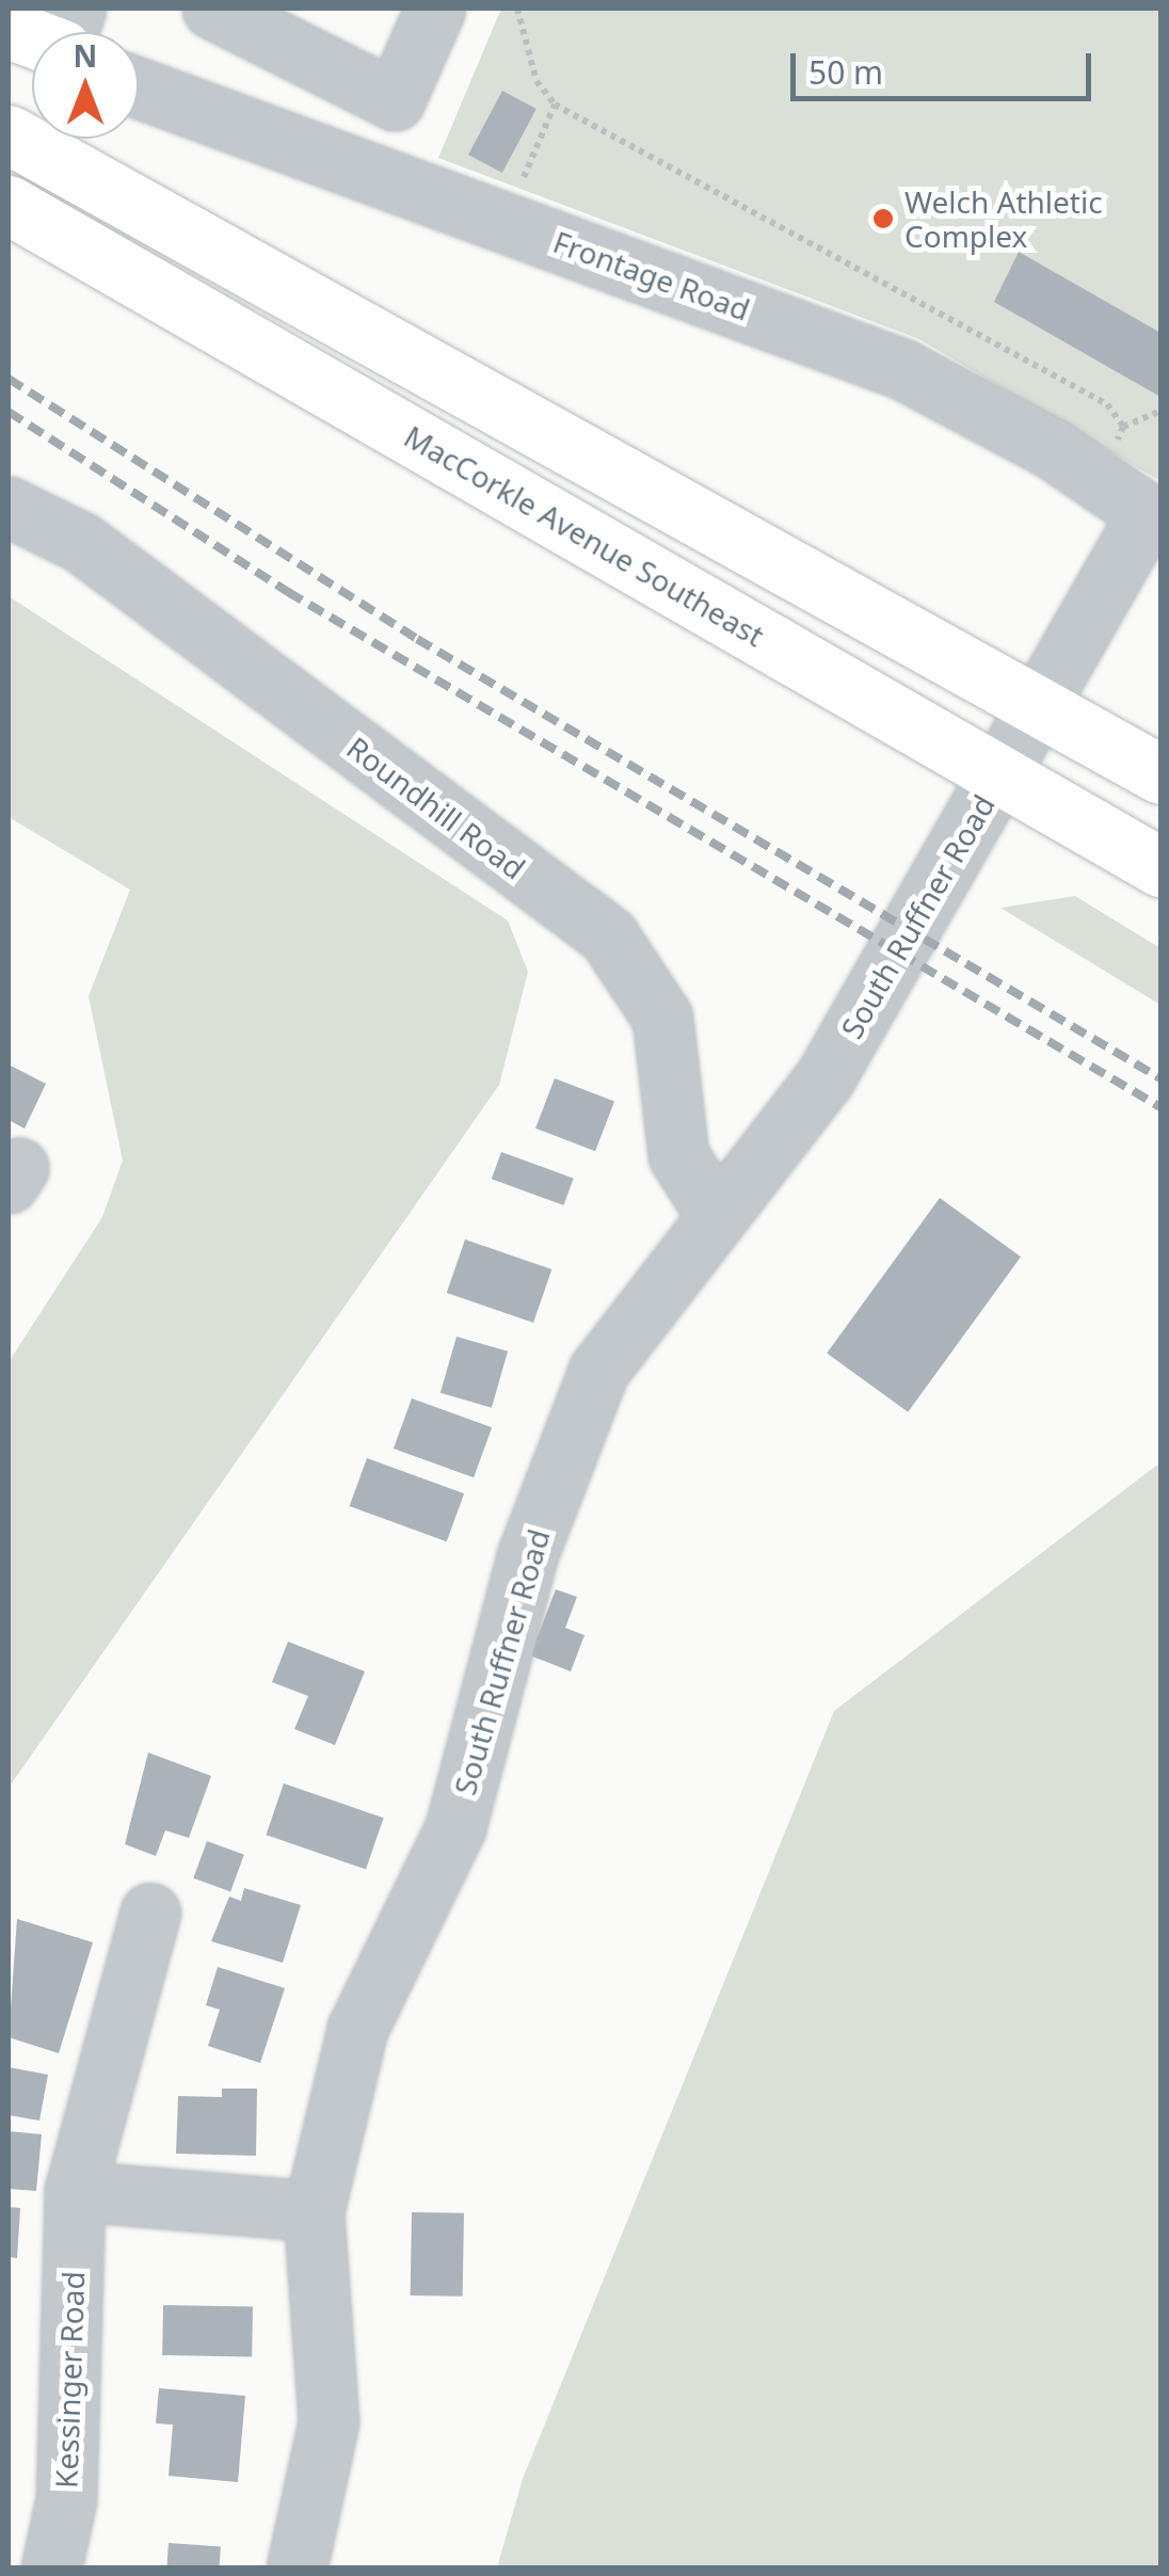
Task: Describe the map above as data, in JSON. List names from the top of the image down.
{
  "streets": {
    "main road": ["MacCorkle Avenue Southeast"],
    "street": [
      "Frontage Road",
      "Roundhill Road",
      "South Ruffner Road",
      "Kessinger Road"
    ]
  },
  "crossings": [
    ["Frontage Road", "South Ruffner Road"],
    ["MacCorkle Avenue Southeast", "South Ruffner Road"],
    ["Roundhill Road", "South Ruffner Road"]
  ],
  "places": ["Welch Athletic Complex"],
  "scale_bar": "50 m",
  "north": "top"
}
